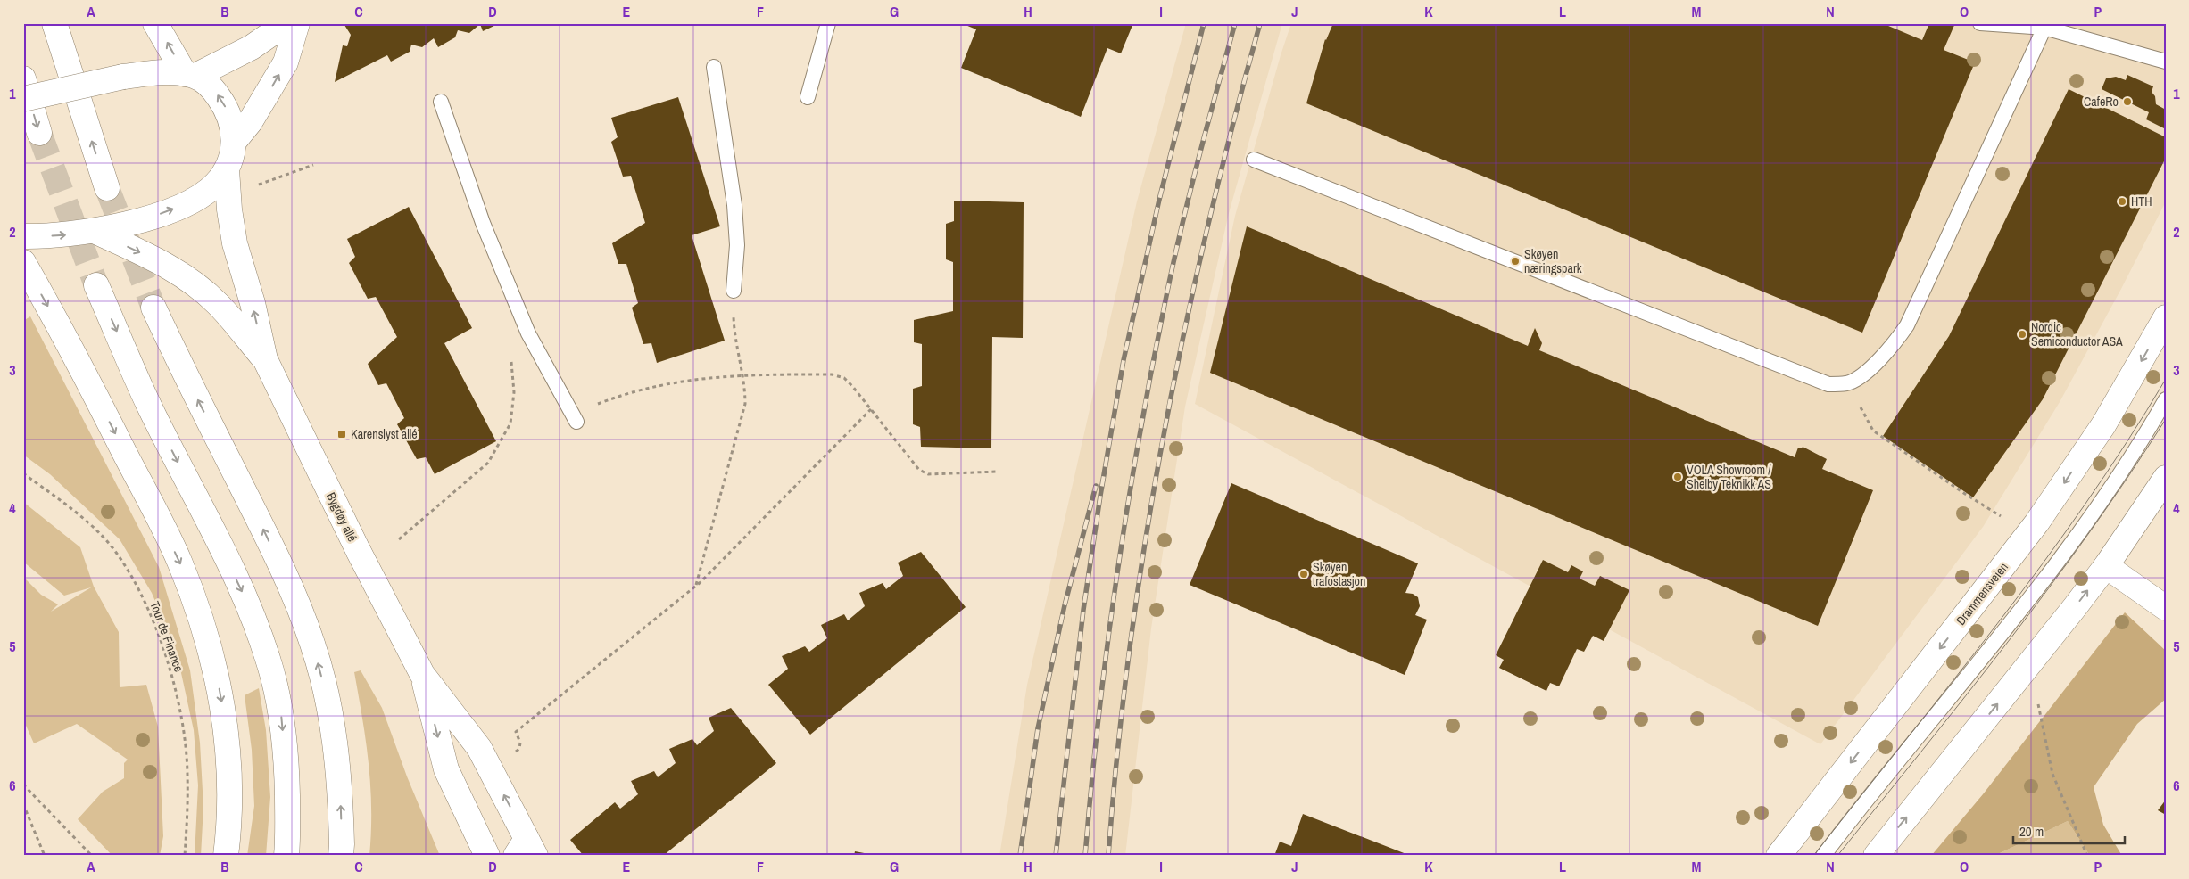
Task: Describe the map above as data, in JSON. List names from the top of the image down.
{
  "streets": {
    "main road": ["Bygdøy allé", "Drammensveien"],
    "path": ["Tour de Finance"]
  },
  "places": {
    "other": [
      "CafeRo",
      "HTH",
      "Skøyen næringspark",
      "Nordic Semiconductor ASA",
      "VOLA Showroom / Shelby Teknikk AS",
      "Skøyen trafostasjon"
    ],
    "transit": ["Karenslyst allé"]
  },
  "scale_bar": "20 m",
  "grid": {
    "columns": [
      "A",
      "B",
      "C",
      "D",
      "E",
      "F",
      "G",
      "H",
      "I",
      "J",
      "K",
      "L",
      "M",
      "N",
      "O",
      "P"
    ],
    "rows": [
      "1",
      "2",
      "3",
      "4",
      "5",
      "6"
    ]
  }
}
